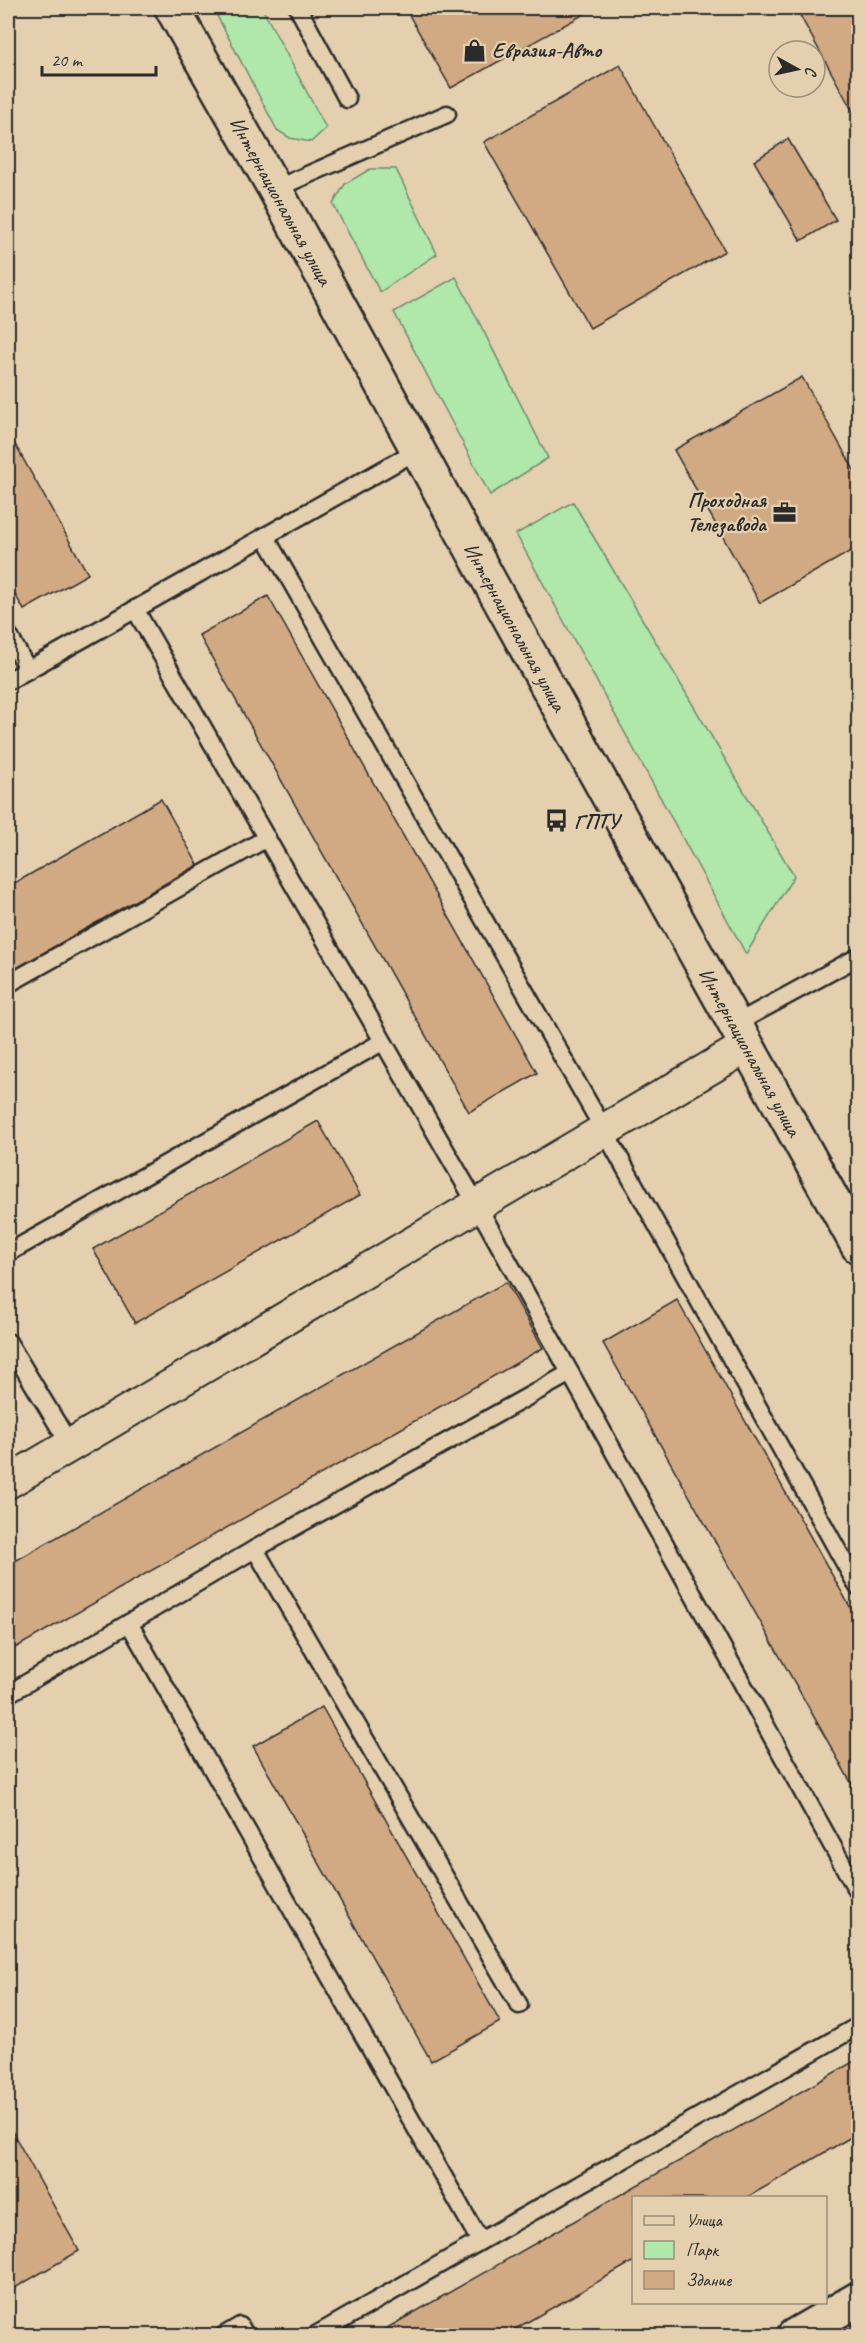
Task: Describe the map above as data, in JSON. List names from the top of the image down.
{
  "streets": {
    "street": ["Интернациональная улица"]
  },
  "places": {
    "shop": ["Евразия-Авто"],
    "office": ["Проходная Телезавода"],
    "bus stop": ["ГПТУ"]
  },
  "legend": ["Улица", "Парк", "Здание"],
  "scale_bar": "20 m",
  "north": "right"
}
